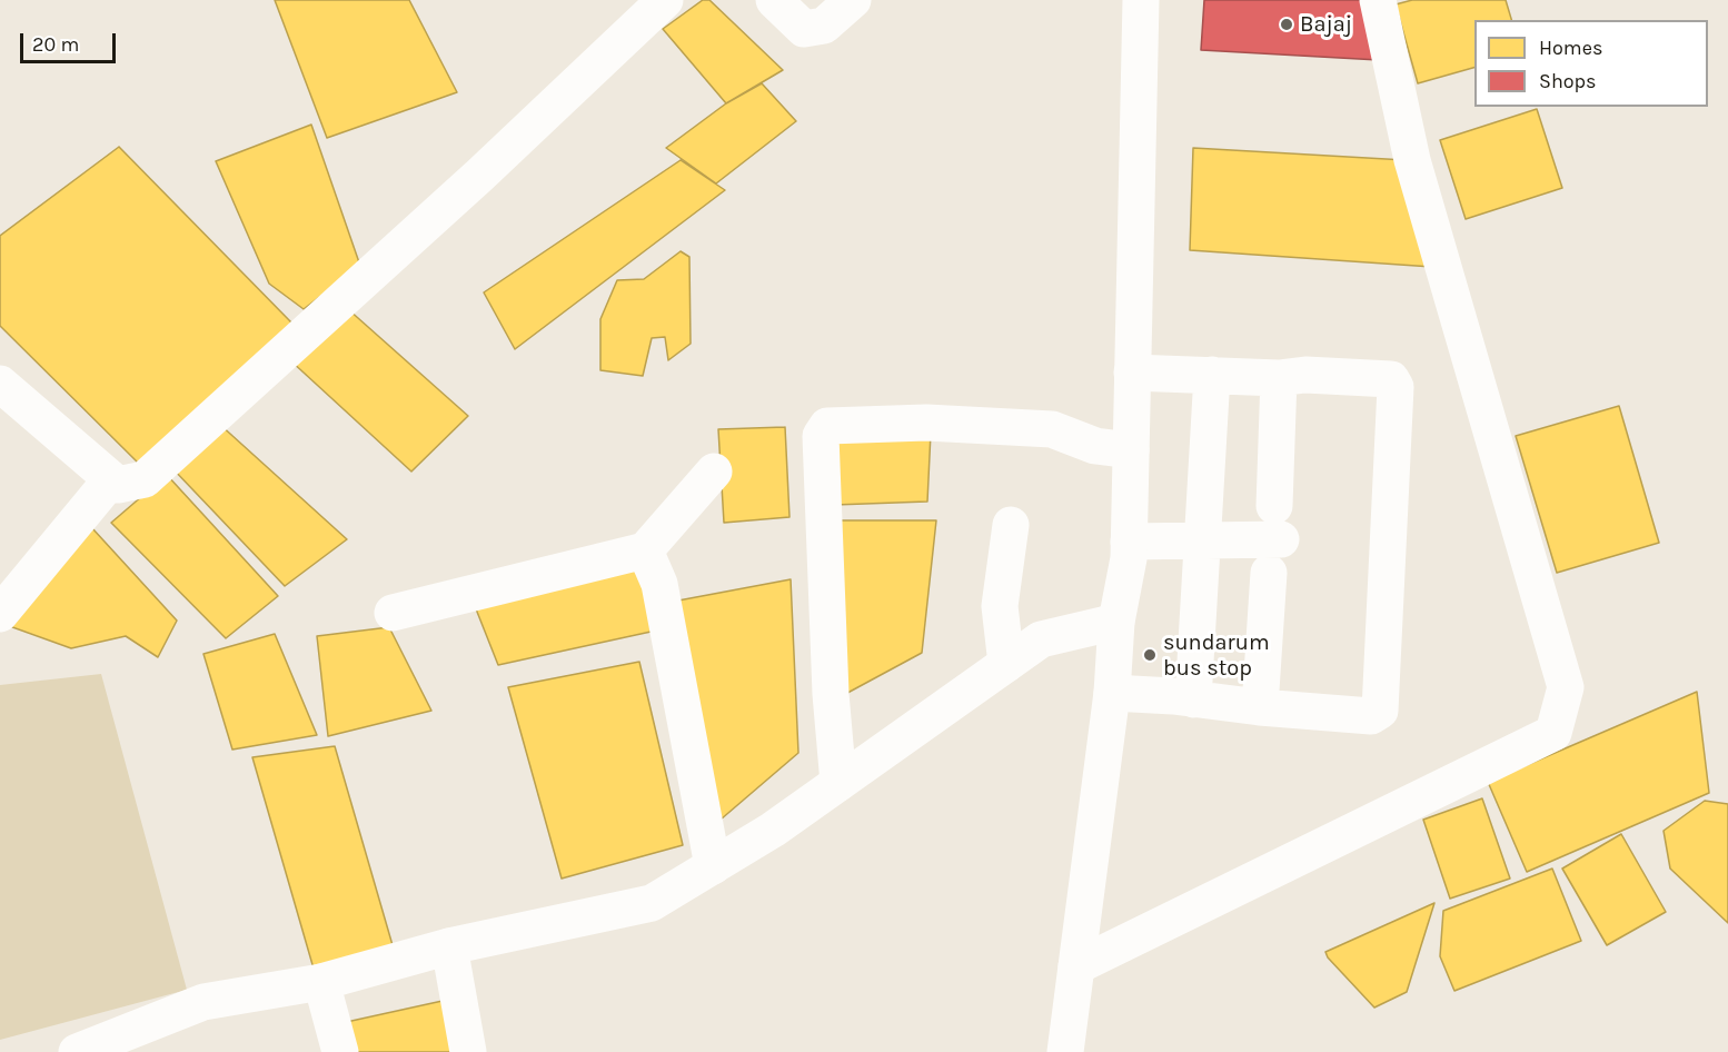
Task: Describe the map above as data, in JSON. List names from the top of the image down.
{
  "places": ["Bajaj", "sundarum bus stop"],
  "legend": ["Homes", "Shops"],
  "scale_bar": "20 m"
}
